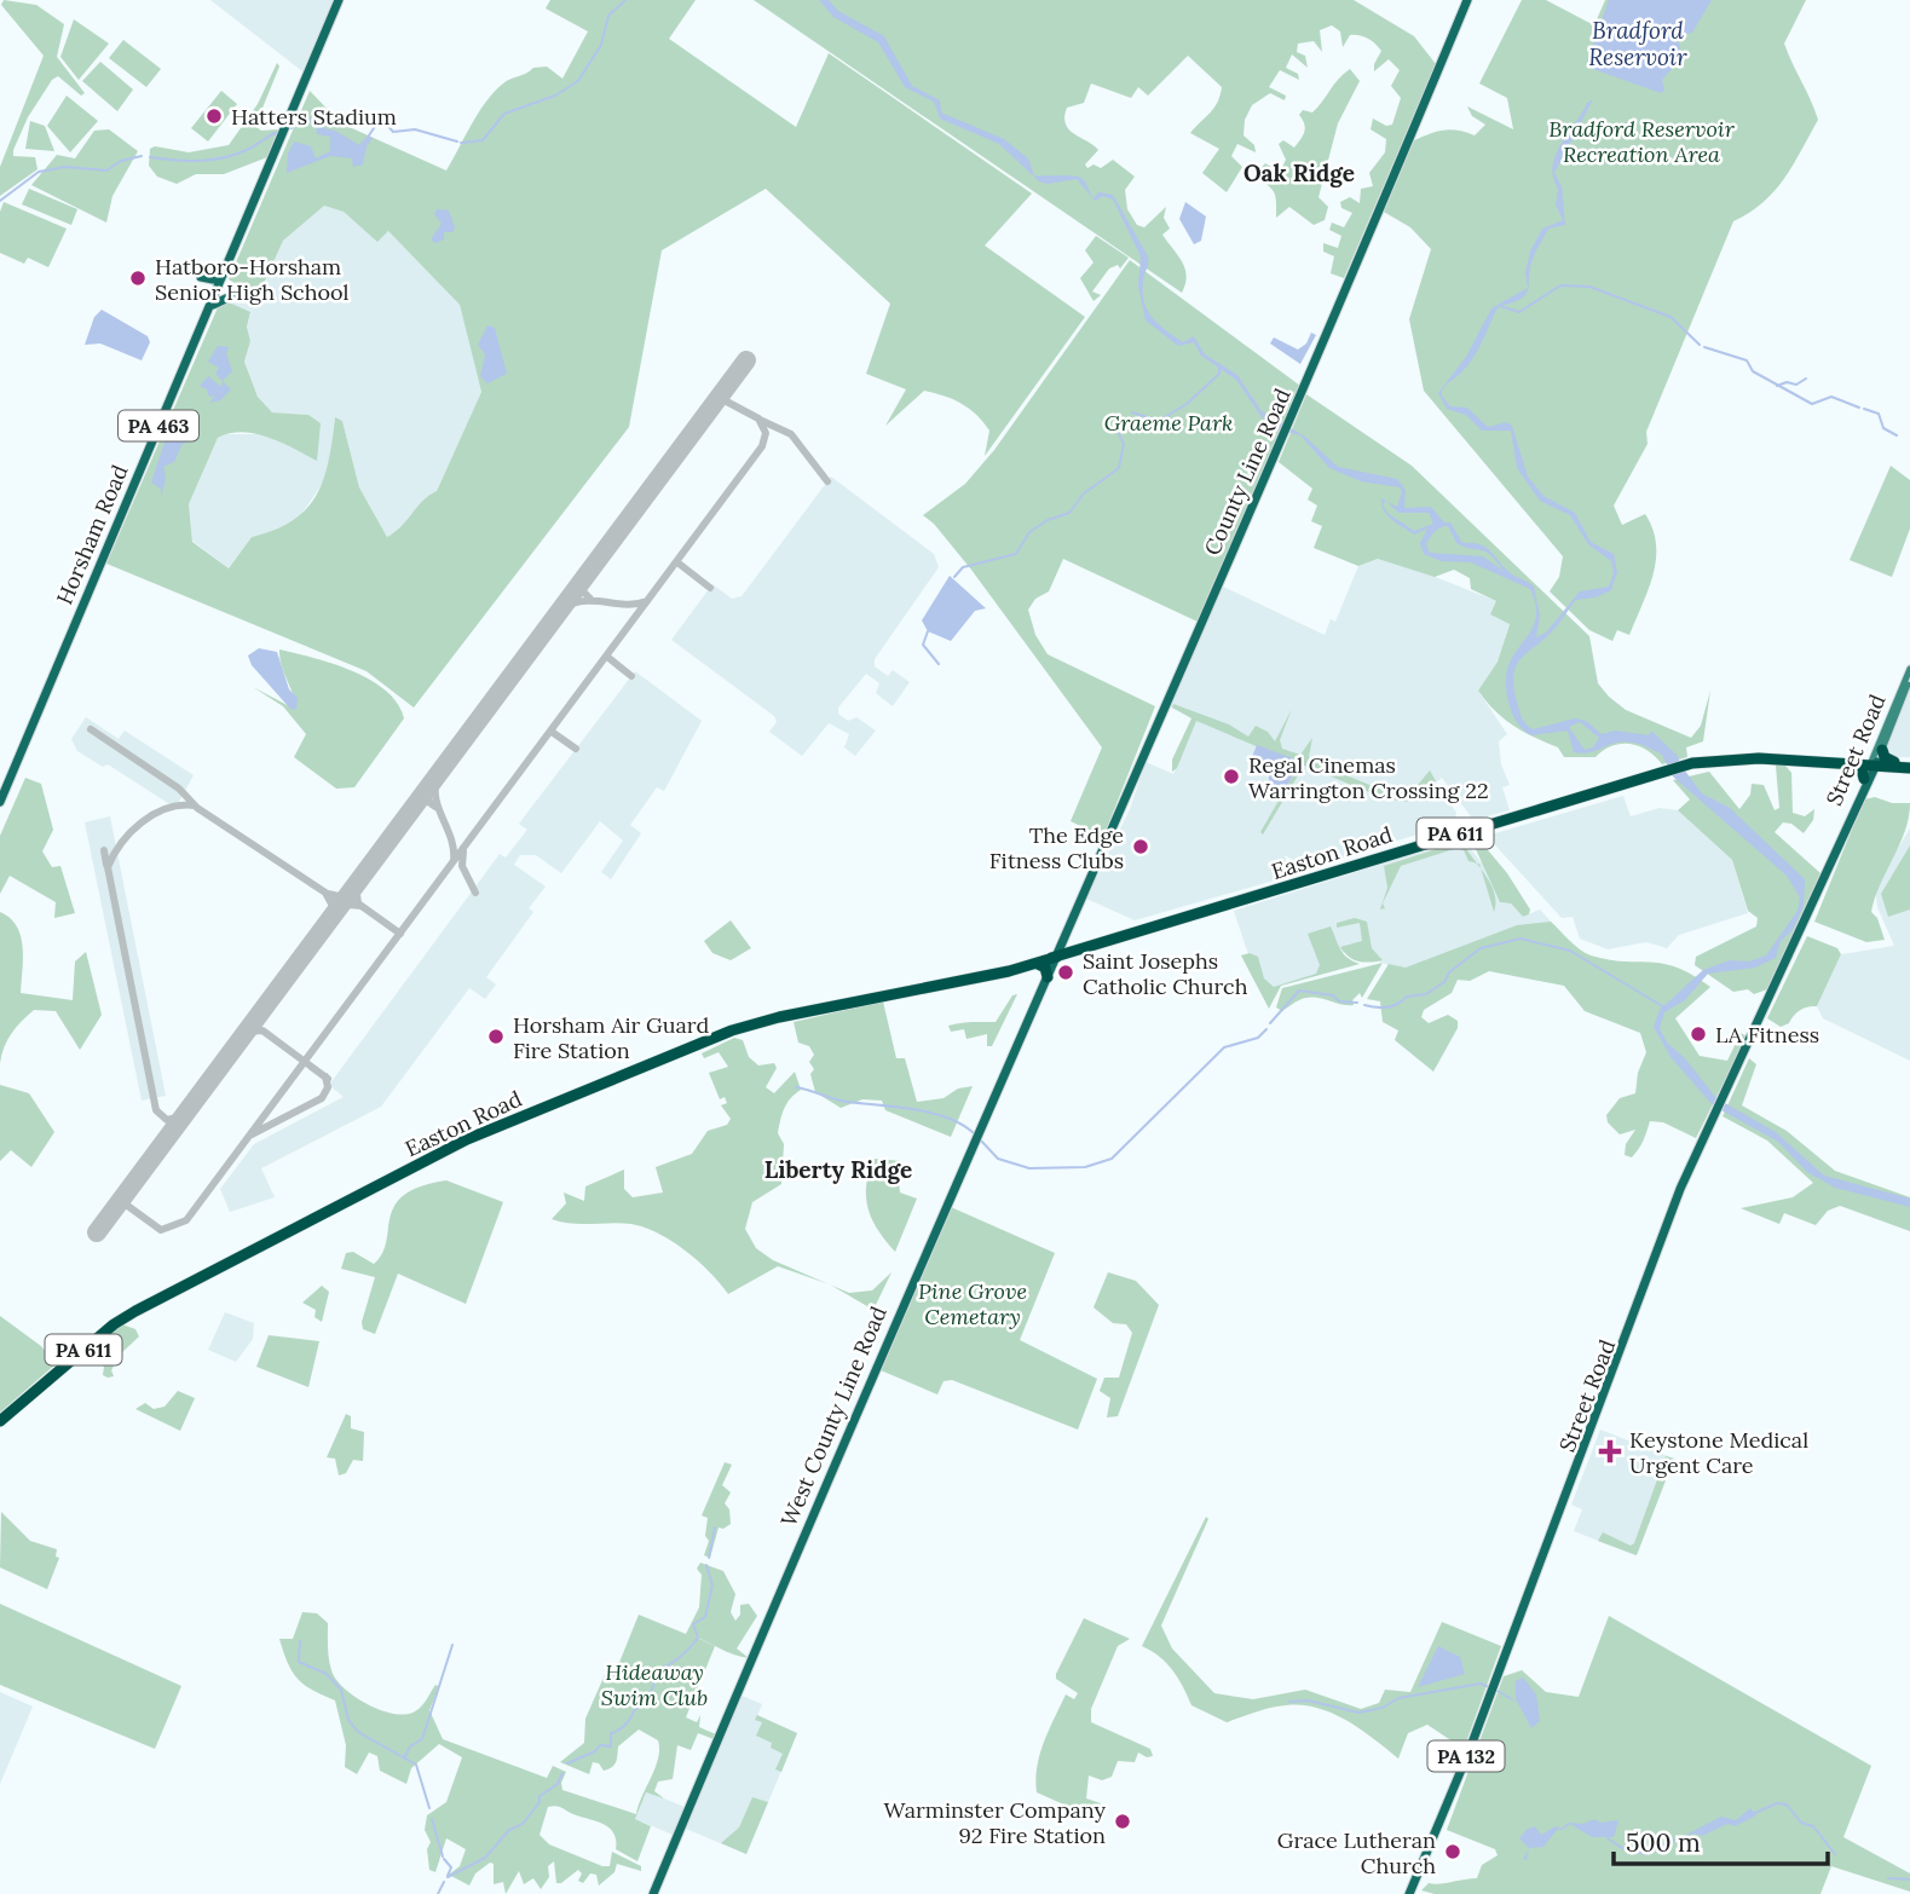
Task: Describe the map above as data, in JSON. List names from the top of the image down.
{
  "streets": {
    "highway": ["PA 611", "Easton Road"],
    "main road": [
      "PA 463",
      "County Line Road",
      "Horsham Road",
      "Street Road",
      "West County Line Road",
      "PA 132"
    ]
  },
  "crossings": [
    ["County Line Road", "Easton Road"],
    ["County Line Road", "West County Line Road"],
    ["Street Road", "Easton Road"],
    ["Easton Road", "West County Line Road"]
  ],
  "districts": ["Oak Ridge", "Liberty Ridge"],
  "water": ["Bradford Reservoir"],
  "parks": [
    "Bradford Reservoir Recreation Area",
    "Graeme Park",
    "Pine Grove Cemetary",
    "Hideaway Swim Club"
  ],
  "places": {
    "other": [
      "Hatters Stadium",
      "Hatboro-Horsham Senior High School",
      "Regal Cinemas Warrington Crossing 22",
      "The Edge Fitness Clubs",
      "Saint Josephs Catholic Church",
      "LA Fitness",
      "Horsham Air Guard Fire Station",
      "Warminster Company 92 Fire Station",
      "Grace Lutheran Church"
    ],
    "health": ["Keystone Medical Urgent Care"]
  },
  "scale_bar": "500 m"
}
